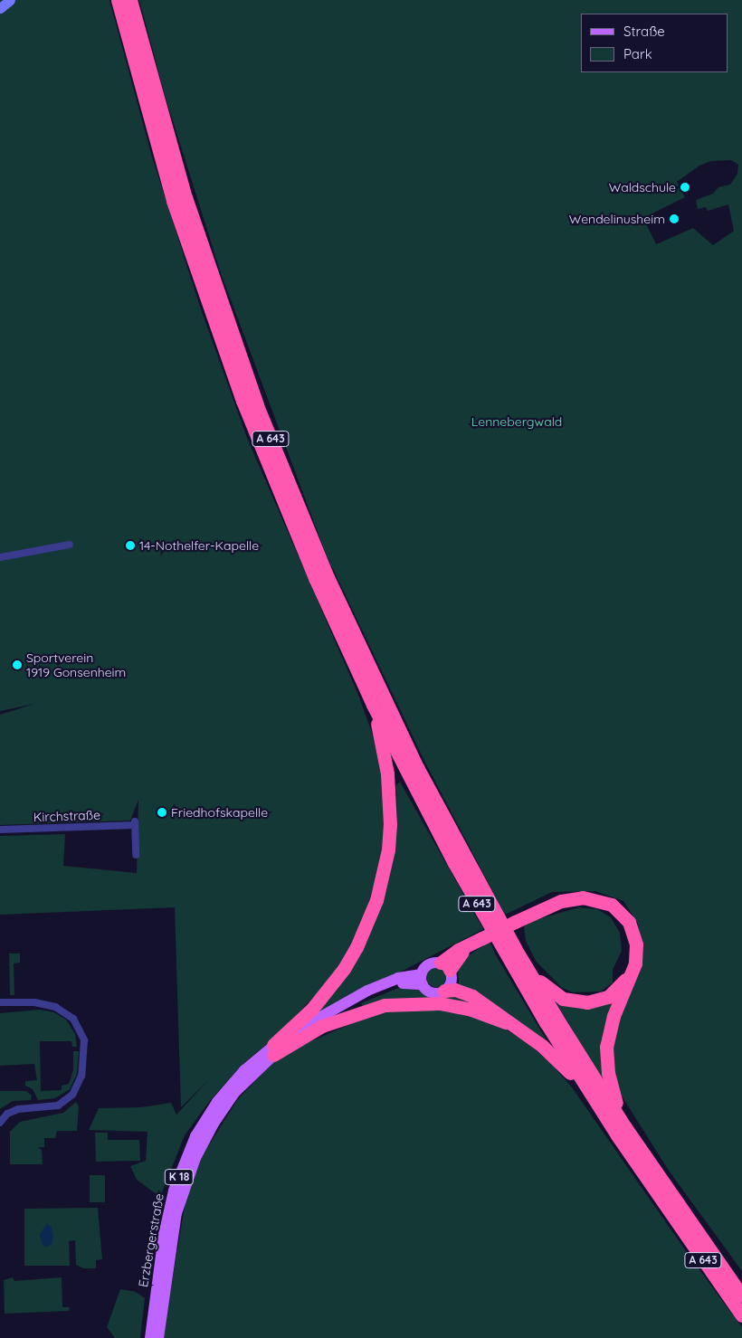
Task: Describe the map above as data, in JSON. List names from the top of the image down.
{
  "streets": {
    "highway": ["A 643"],
    "main road": ["K 18", "Erzbergerstraße"],
    "street": ["Kirchstraße"]
  },
  "parks": ["Lennebergwald"],
  "places": [
    "Waldschule",
    "Wendelinusheim",
    "14-Nothelfer-Kapelle",
    "Sportverein 1919 Gonsenheim",
    "Friedhofskapelle"
  ],
  "legend": ["Straße", "Park"]
}
